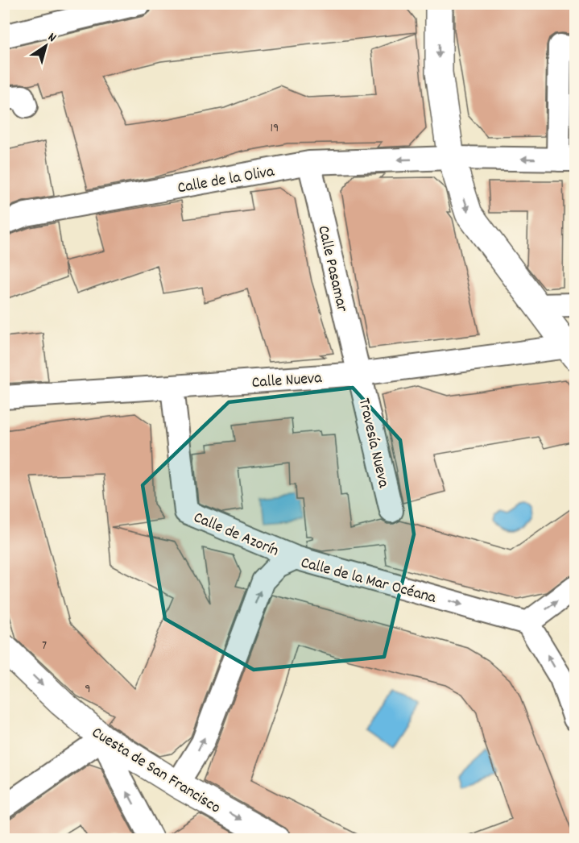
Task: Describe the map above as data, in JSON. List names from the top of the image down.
{
  "streets": {
    "street": [
      "Calle de la Oliva",
      "Calle Pasamar",
      "Calle Nueva",
      "Travesía Nueva",
      "Calle de Azorín",
      "Calle de la Mar Océana",
      "Cuesta de San Francisco"
    ]
  },
  "crossings": [
    ["Calle de la Oliva", "Calle Pasamar"],
    ["Calle Pasamar", "Calle Nueva"],
    ["Calle Pasamar", "Travesía Nueva"],
    ["Calle Nueva", "Travesía Nueva"],
    ["Calle Nueva", "Calle de Azorín"],
    ["Calle de Azorín", "Calle de la Mar Océana"],
    ["Calle de la Mar Océana", "Cuesta de San Francisco"]
  ],
  "one_way": ["Calle de la Oliva", "Cuesta de San Francisco"],
  "house_numbers": ["19", "7", "9"],
  "north": "top right"
}
